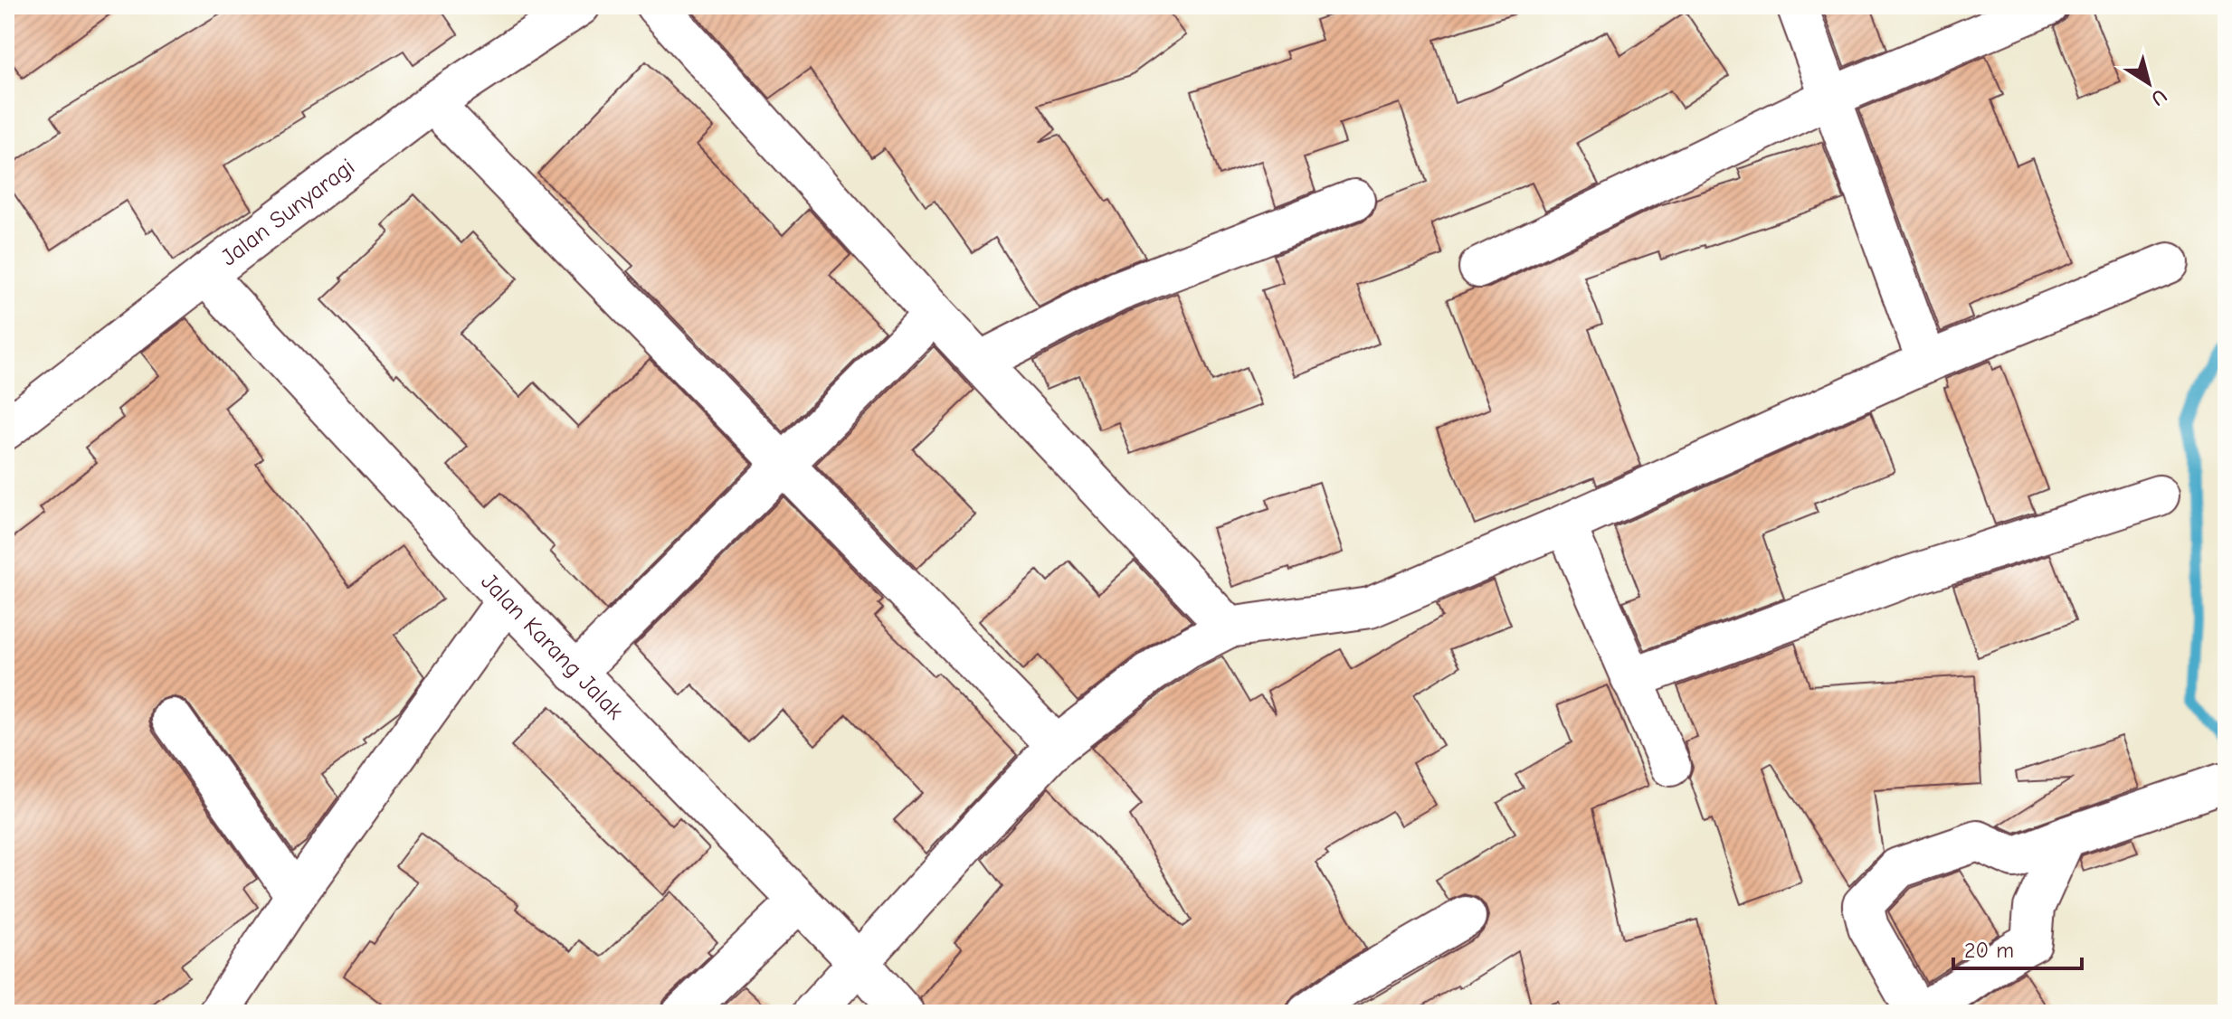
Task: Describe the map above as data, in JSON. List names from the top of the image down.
{
  "streets": {
    "street": ["Jalan Sunyaragi", "Jalan Karang Jalak"]
  },
  "crossings": [
    ["Jalan Sunyaragi", "Jalan Karang Jalak"]
  ],
  "scale_bar": "20 m",
  "north": "bottom right"
}
